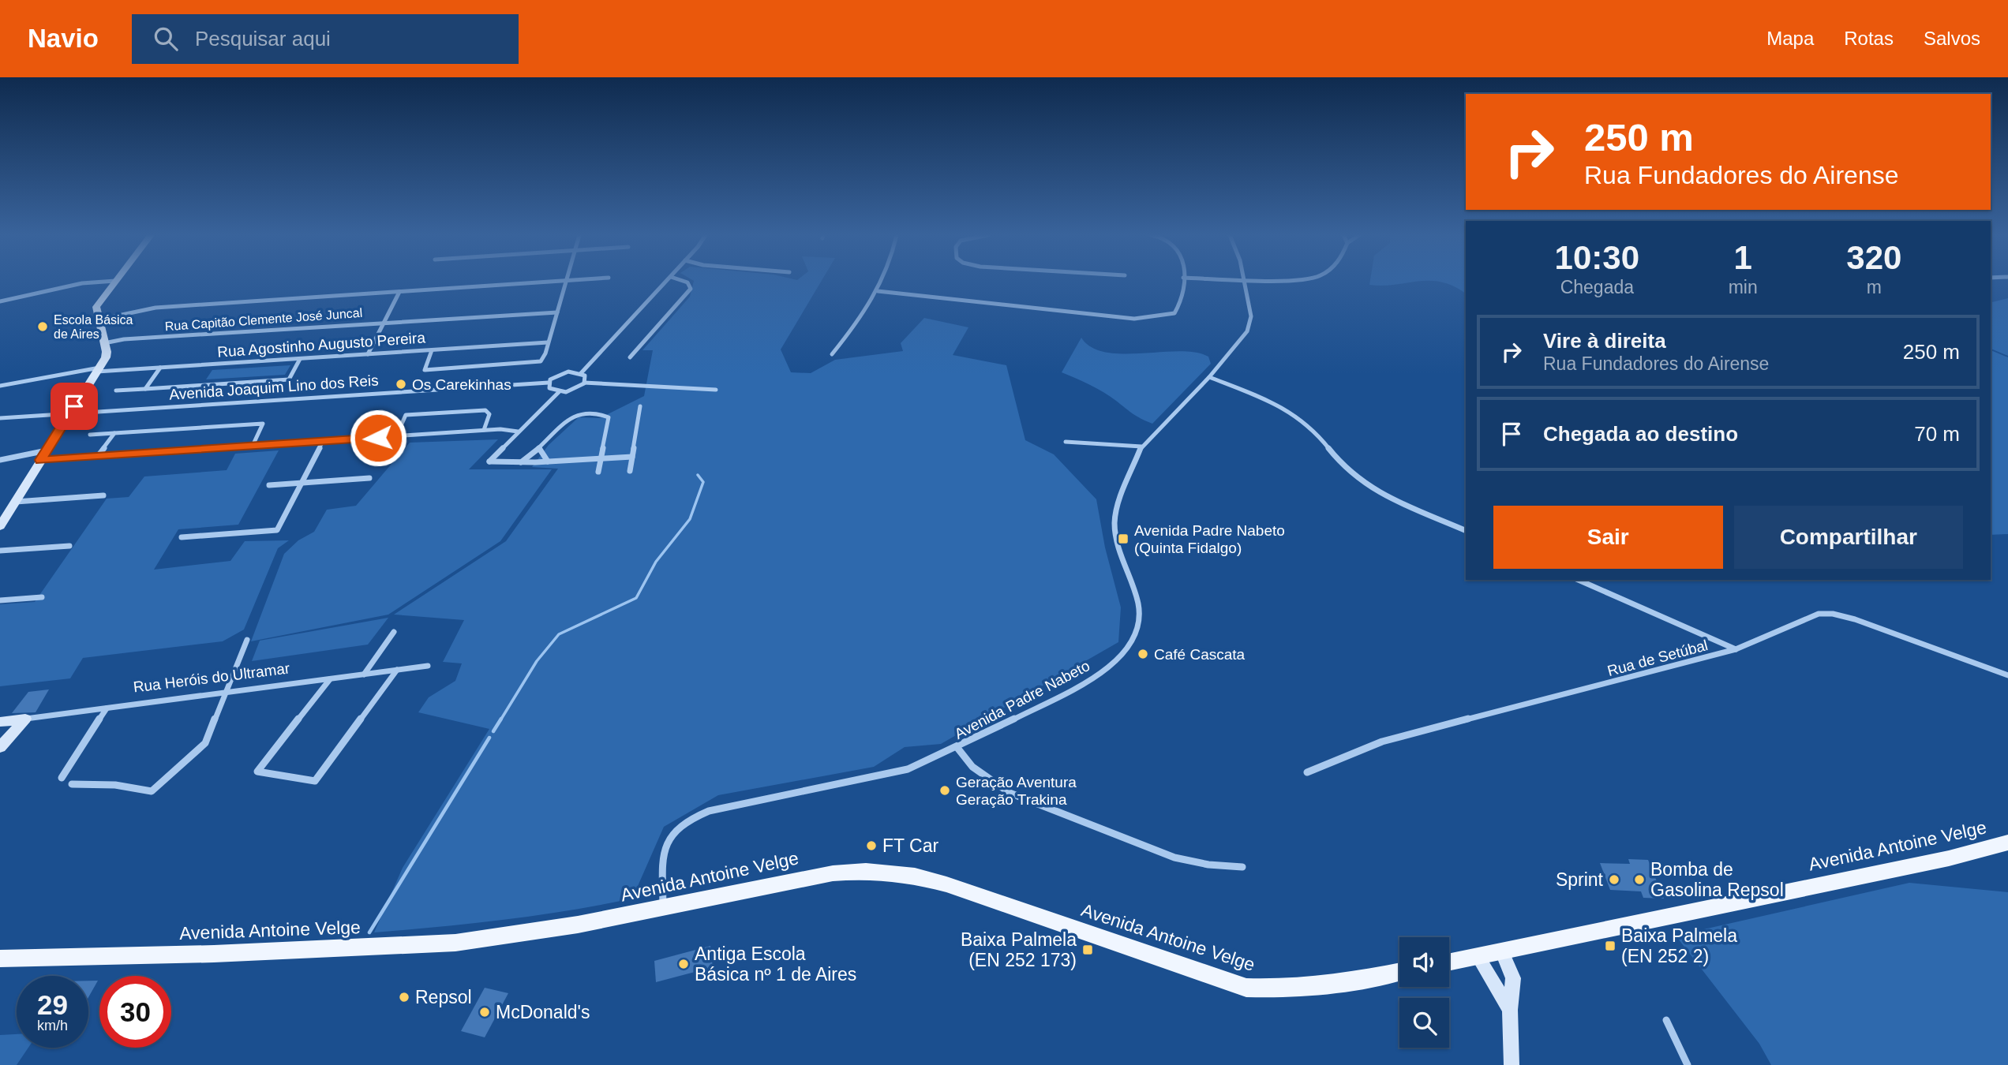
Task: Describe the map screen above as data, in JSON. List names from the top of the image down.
{
  "streets": {
    "main road": ["Avenida Antoine Velge"],
    "street": [
      "Rua Capitão Clemente José Juncal",
      "Rua Agostinho Augusto Pereira",
      "Avenida Joaquim Lino dos Reis",
      "Rua de Setúbal",
      "Rua Heróis do Ultramar",
      "Avenida Padre Nabeto"
    ]
  },
  "crossings": [
    ["Avenida Padre Nabeto", "Avenida Antoine Velge"]
  ],
  "places": {
    "other": [
      "Escola Básica de Aires",
      "Os Carekinhas",
      "Café Cascata",
      "Geração Aventura Geração Trakina",
      "FT Car",
      "Sprint",
      "Bomba de Gasolina Repsol",
      "Antiga Escola Básica nº 1 de Aires",
      "Repsol",
      "McDonald's"
    ],
    "transit": ["Avenida Padre Nabeto (Quinta Fidalgo)", "Baixa Palmela (EN 252 2)", "Baixa Palmela (EN 252 173)"]
  },
  "page": {
    "header": "Navio",
    "search": "Pesquisar aqui",
    "nav": ["Mapa", "Rotas", "Salvos"],
    "turn": ["250 m", "Rua Fundadores do Airense"],
    "eta": [
      "10:30",
      "Chegada",
      "1",
      "min",
      "320",
      "m"
    ],
    "list": [
      {
        "name": "Vire à direita",
        "note": "Rua Fundadores do Airense",
        "value": "250 m"
      },
      {
        "name": "Chegada ao destino",
        "value": "70 m"
      }
    ],
    "buttons": ["Sair", "Compartilhar"],
    "speed": "29 km/h",
    "limit": "30"
  }
}
